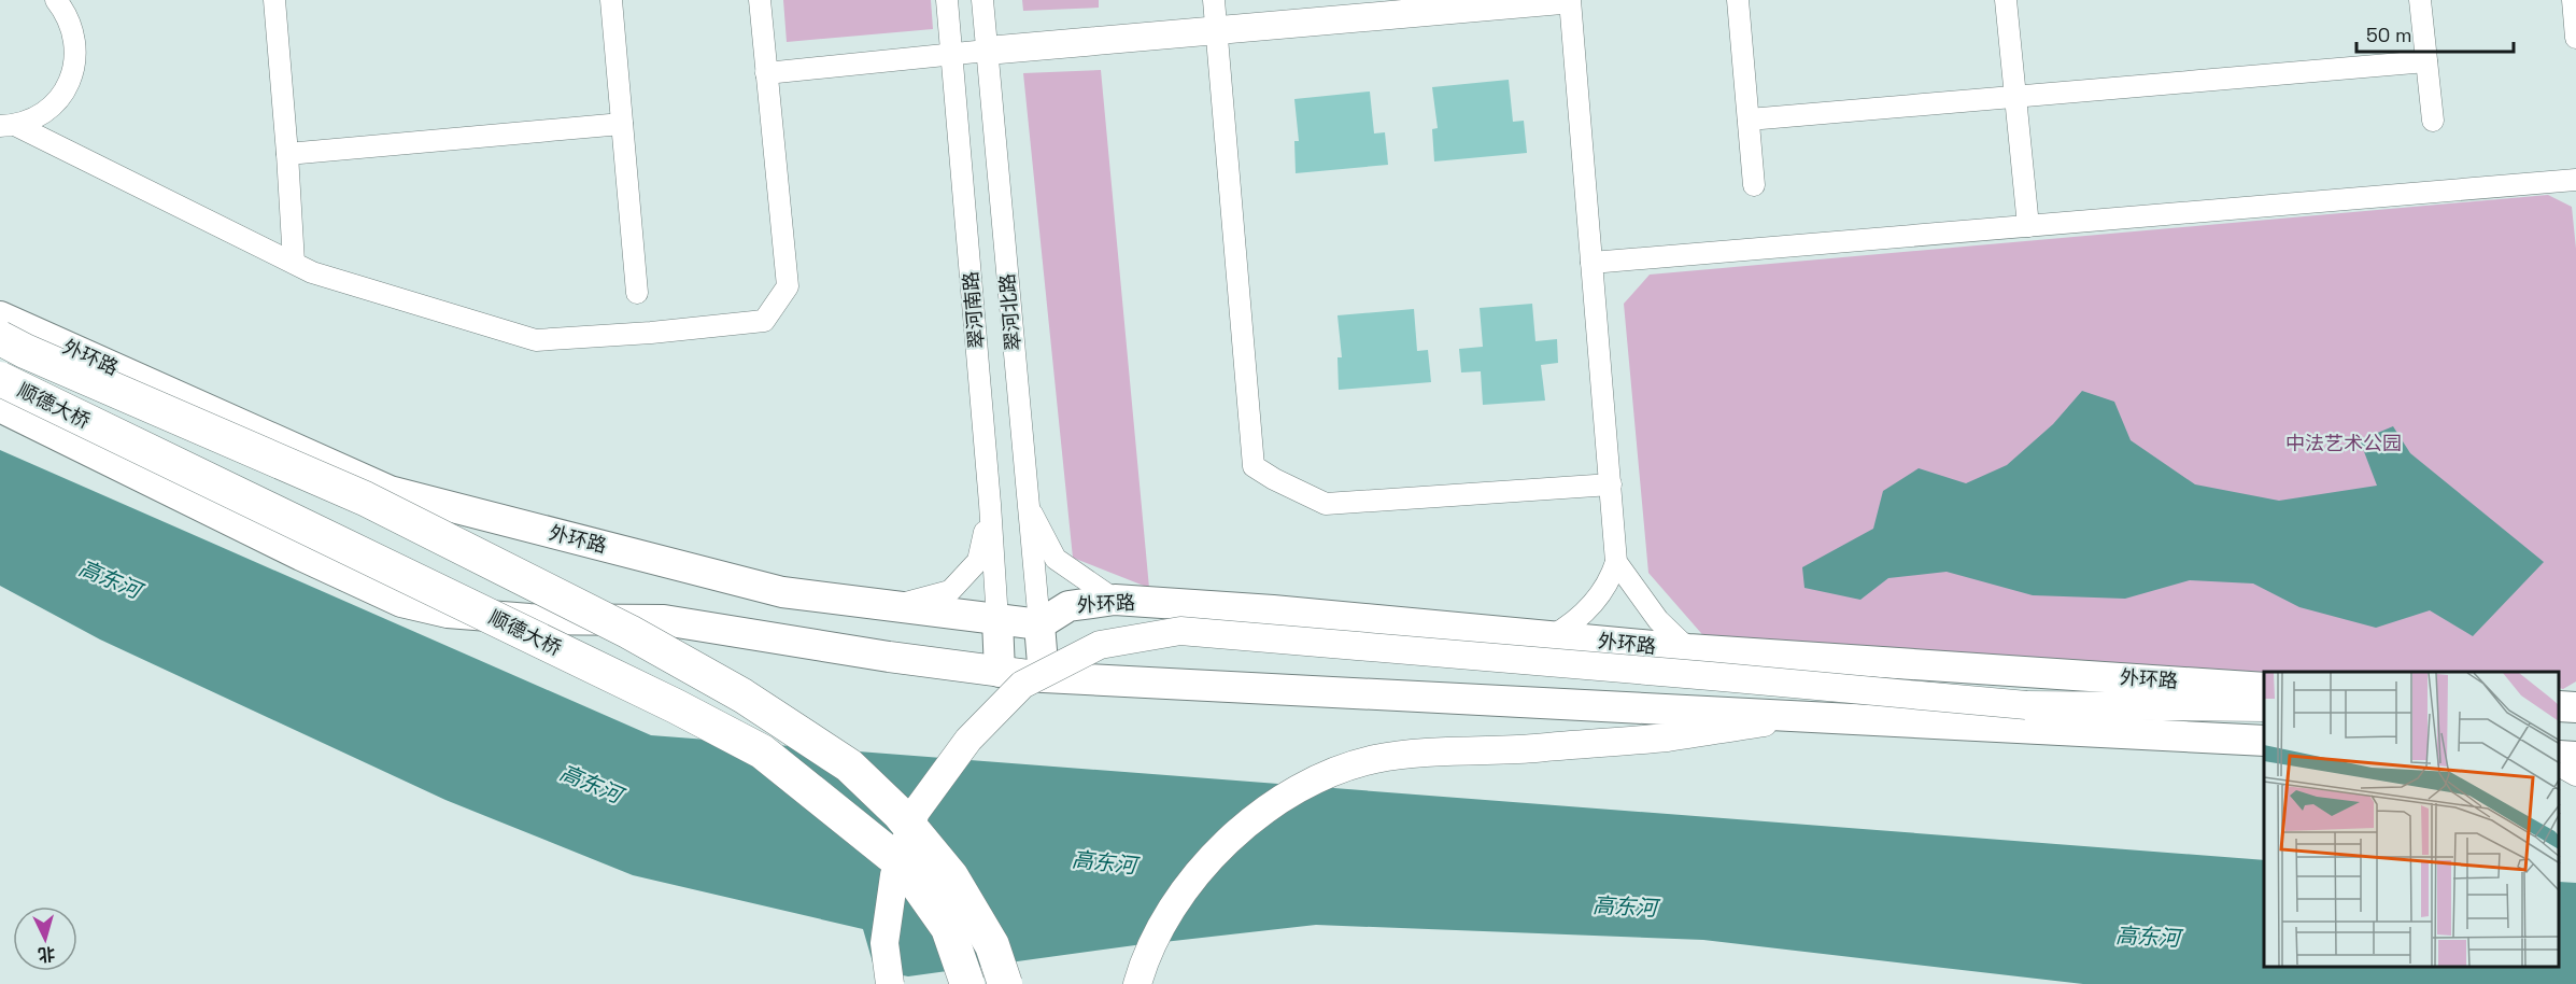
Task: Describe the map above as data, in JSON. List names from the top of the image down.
{
  "streets": {
    "main road": ["外环路", "顺德大桥"],
    "street": ["翠河南路", "翠河北路"]
  },
  "crossings": [
    ["翠河南路", "外环路"],
    ["翠河北路", "外环路"]
  ],
  "water": ["高东河"],
  "parks": ["中法艺术公园"],
  "scale_bar": "50 m",
  "north": "bottom"
}
